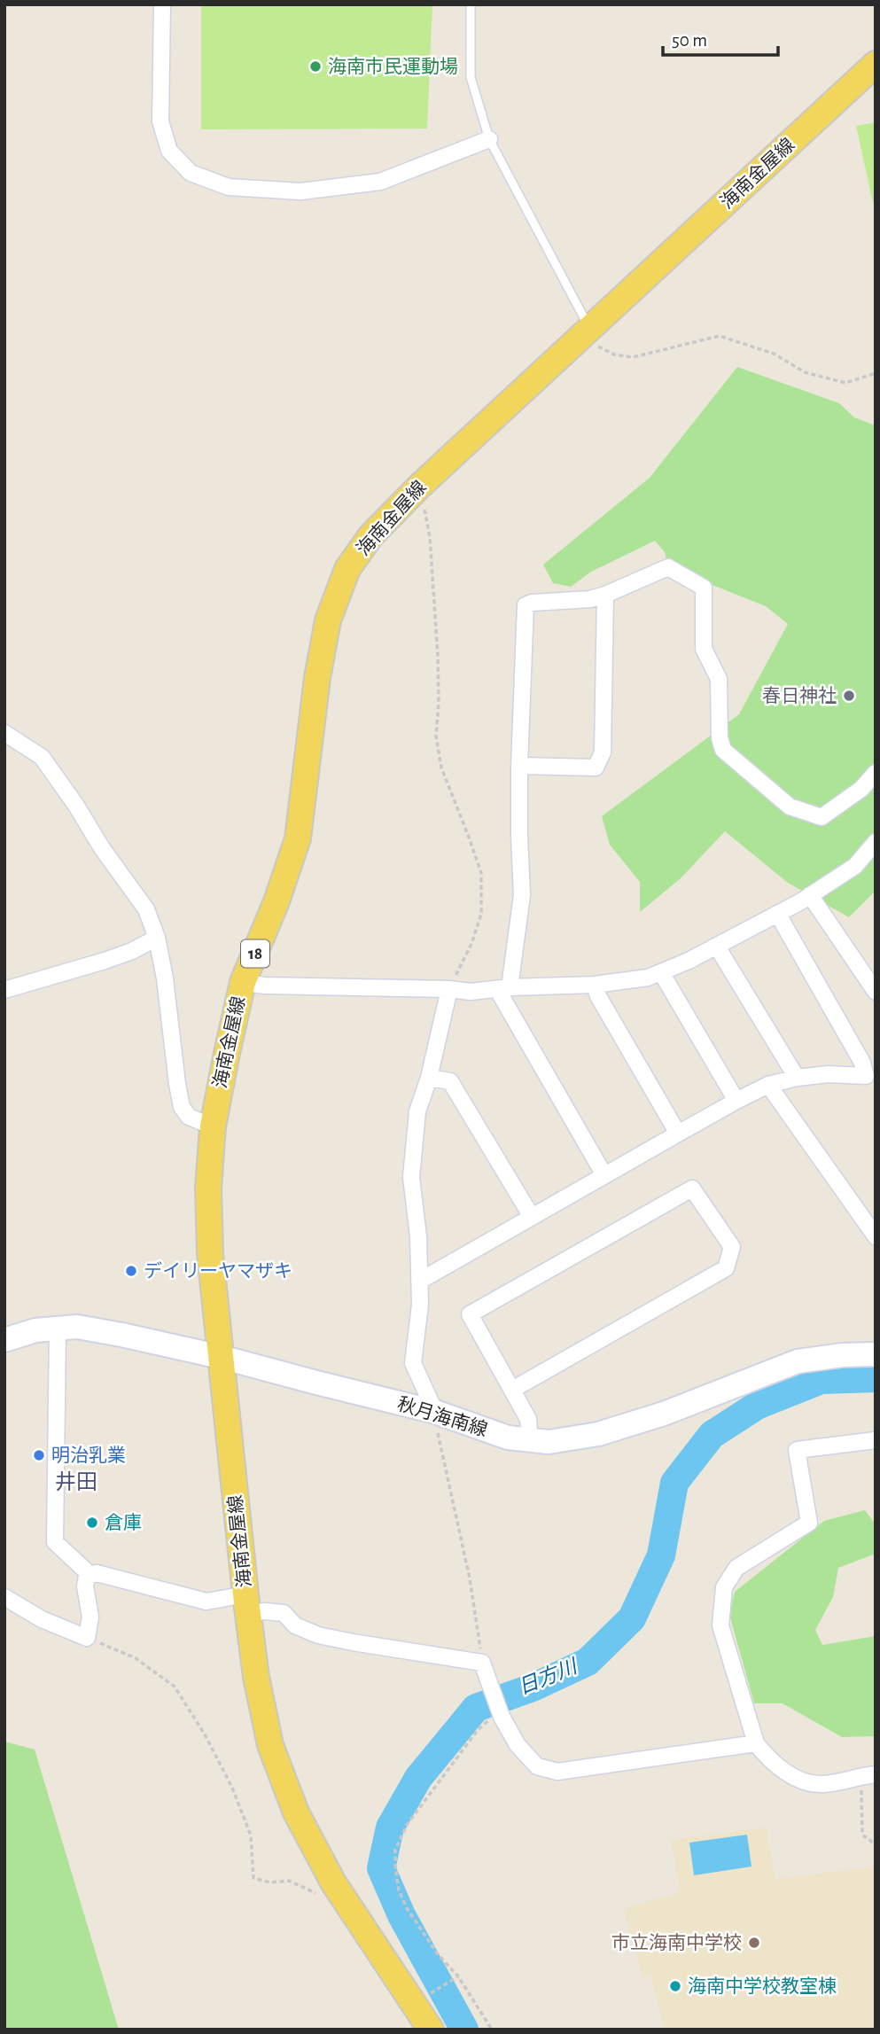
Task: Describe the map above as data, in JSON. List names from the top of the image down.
{
  "streets": {
    "main road": ["海南金屋線", "18", "秋月海南線"]
  },
  "crossings": [
    ["海南金屋線", "秋月海南線"]
  ],
  "districts": ["井田"],
  "water": ["日方川"],
  "places": [
    "海南市民運動場",
    "春日神社",
    "デイリーヤマザキ",
    "明治乳業",
    "倉庫",
    "市立海南中学校",
    "海南中学校教室棟"
  ],
  "scale_bar": "50 m"
}
